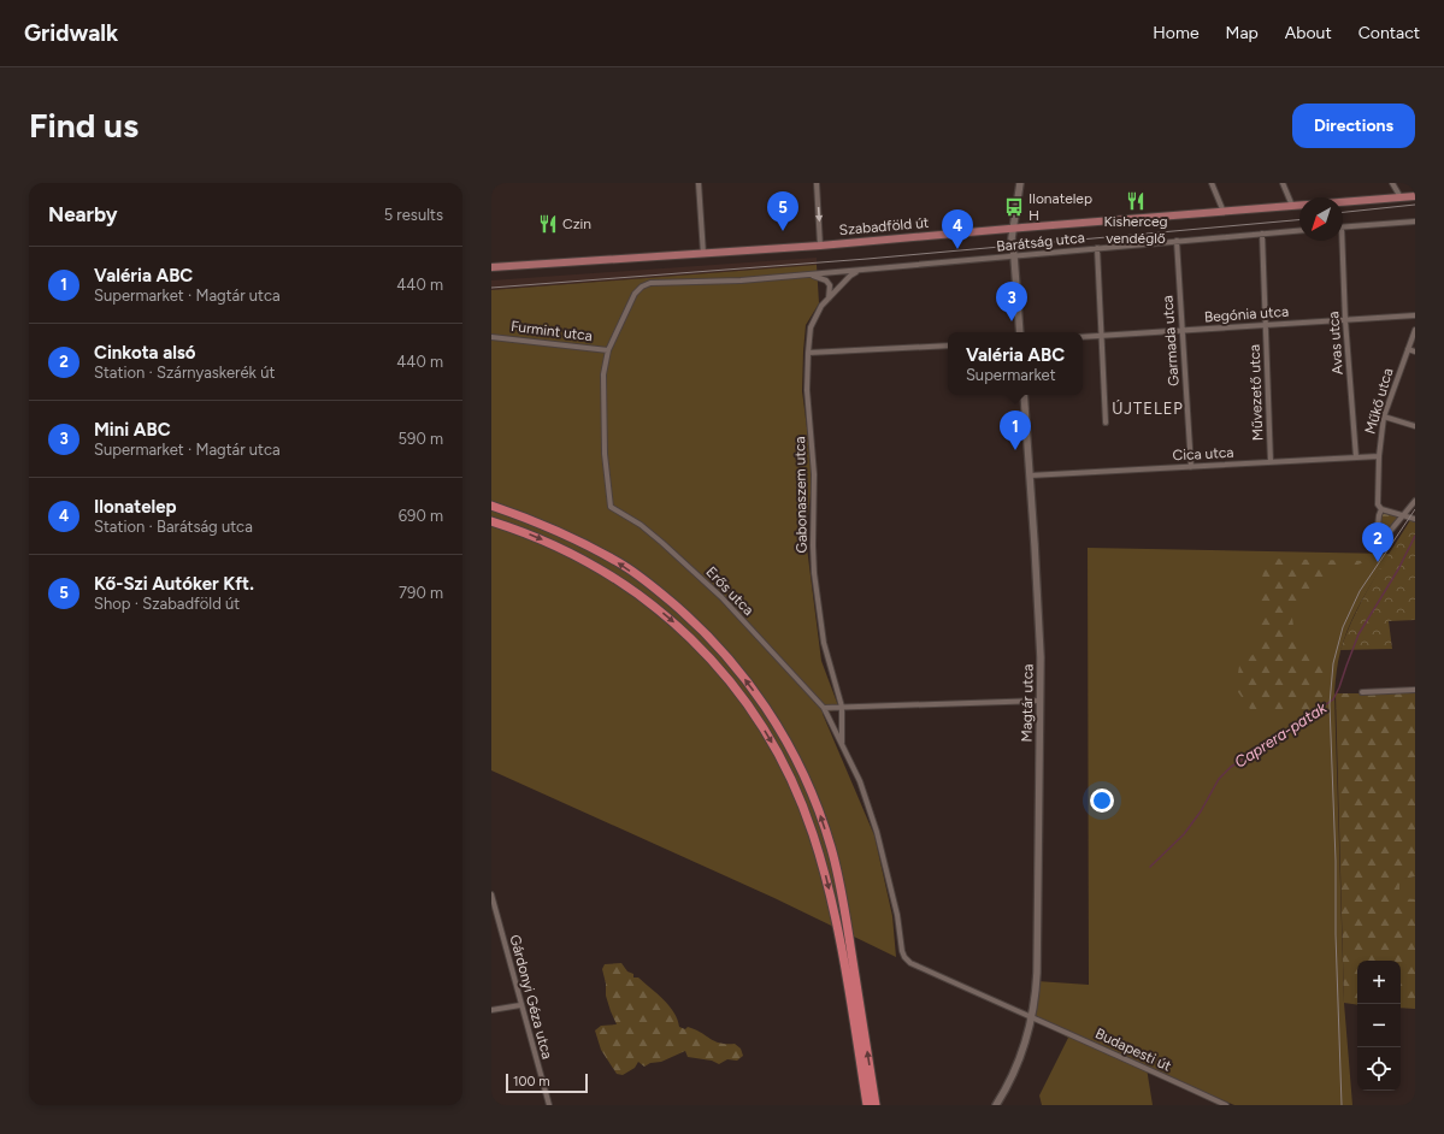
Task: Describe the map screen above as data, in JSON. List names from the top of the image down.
{
  "streets": {
    "main road": ["Szabadföld út"],
    "street": [
      "Barátság utca",
      "Begónia utca",
      "Furmint utca",
      "Garmada utca",
      "Avas utca",
      "Művezető utca",
      "Műkő utca",
      "Cica utca",
      "Gabonaszem utca",
      "Erős utca",
      "Magtár utca",
      "Gárdonyi Géza utca",
      "Budapesti út"
    ]
  },
  "crossings": [
    ["Barátság utca", "Garmada utca"],
    ["Barátság utca", "Művezető utca"],
    ["Barátság utca", "Gabonaszem utca"],
    ["Barátság utca", "Erős utca"],
    ["Begónia utca", "Garmada utca"],
    ["Begónia utca", "Avas utca"],
    ["Begónia utca", "Művezető utca"],
    ["Furmint utca", "Erős utca"],
    ["Garmada utca", "Cica utca"],
    ["Avas utca", "Cica utca"],
    ["Művezető utca", "Cica utca"],
    ["Műkő utca", "Cica utca"],
    ["Cica utca", "Magtár utca"],
    ["Gabonaszem utca", "Budapesti út"],
    ["Magtár utca", "Budapesti út"]
  ],
  "districts": ["ÚJTELEP"],
  "water": ["Caprera-patak"],
  "places": {
    "restaurant": ["Kisherceg vendéglő", "Czin"],
    "bus stop": ["Ilonatelep H"]
  },
  "scale_bar": "100 m",
  "north": "bottom left",
  "page": {
    "header": "Gridwalk",
    "nav": [
      "Home",
      "Map",
      "About",
      "Contact"
    ],
    "buttons": "Directions",
    "title": "Find us",
    "heading": ["Nearby", "5 results"],
    "pins": [
      "5",
      "4",
      "3",
      "1",
      "2"
    ],
    "list": [
      {
        "mark": "1",
        "name": "Valéria ABC",
        "note": "Supermarket · Magtár utca",
        "value": "440 m"
      },
      {
        "mark": "2",
        "name": "Cinkota alsó",
        "note": "Station · Szárnyaskerék út",
        "value": "440 m"
      },
      {
        "mark": "3",
        "name": "Mini ABC",
        "note": "Supermarket · Magtár utca",
        "value": "590 m"
      },
      {
        "mark": "4",
        "name": "Ilonatelep",
        "note": "Station · Barátság utca",
        "value": "690 m"
      },
      {
        "mark": "5",
        "name": "Kő-Szi Autóker Kft.",
        "note": "Shop · Szabadföld út",
        "value": "790 m"
      }
    ],
    "popup": ["Valéria ABC", "Supermarket"],
    "map_buttons": ["+", "−"],
    "scale": "100 m"
  }
}
